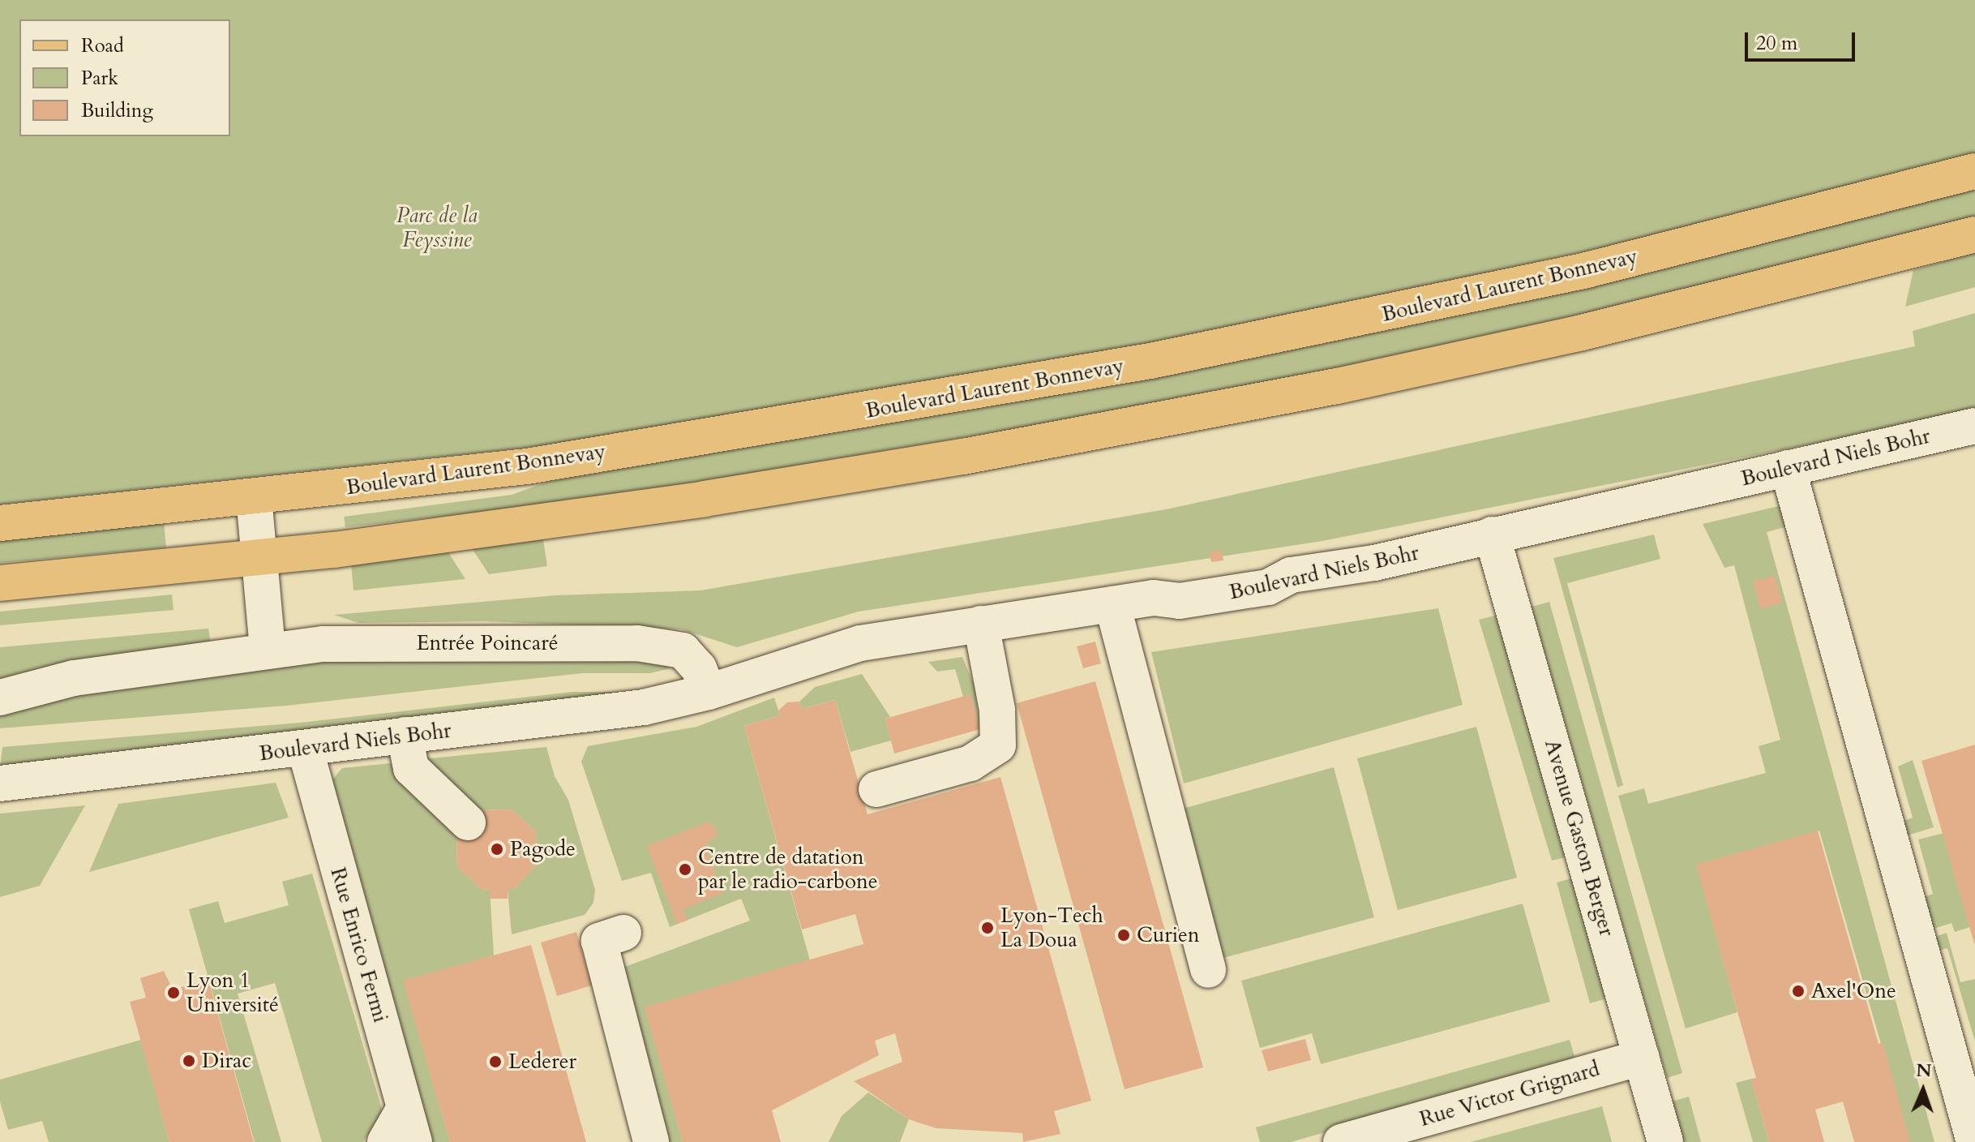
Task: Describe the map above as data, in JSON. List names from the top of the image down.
{
  "streets": {
    "main road": ["Boulevard Laurent Bonnevay"],
    "street": [
      "Boulevard Niels Bohr",
      "Entrée Poincaré",
      "Avenue Gaston Berger",
      "Rue Enrico Fermi",
      "Rue Victor Grignard"
    ]
  },
  "crossings": [
    ["Boulevard Niels Bohr", "Entrée Poincaré"],
    ["Boulevard Niels Bohr", "Avenue Gaston Berger"],
    ["Boulevard Niels Bohr", "Rue Enrico Fermi"],
    ["Avenue Gaston Berger", "Rue Victor Grignard"]
  ],
  "parks": ["Parc de la Feyssine"],
  "places": [
    "Pagode",
    "Centre de datation par le radio-carbone",
    "Lyon-Tech La Doua",
    "Curien",
    "Axel'One",
    "Lyon 1 Université",
    "Dirac",
    "Lederer"
  ],
  "legend": ["Road", "Park", "Building"],
  "scale_bar": "20 m",
  "north": "top"
}
